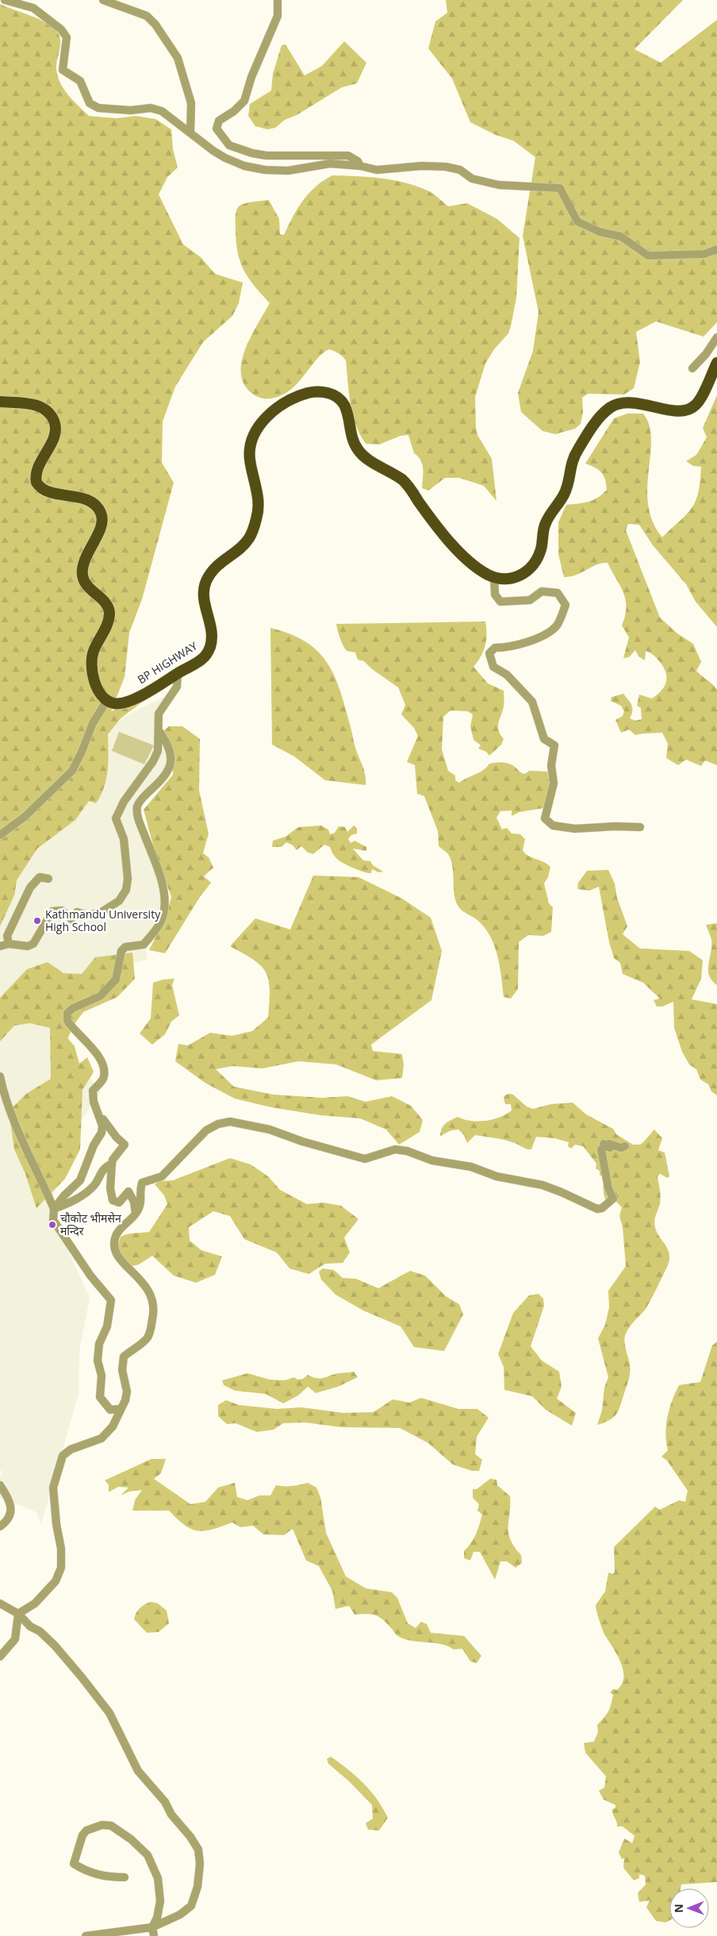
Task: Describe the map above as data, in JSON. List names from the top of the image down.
{
  "streets": {
    "highway": ["BP HIGHWAY"]
  },
  "places": ["Kathmandu University High School", "चौकोट भीमसेन मन्दिर"],
  "north": "left"
}
